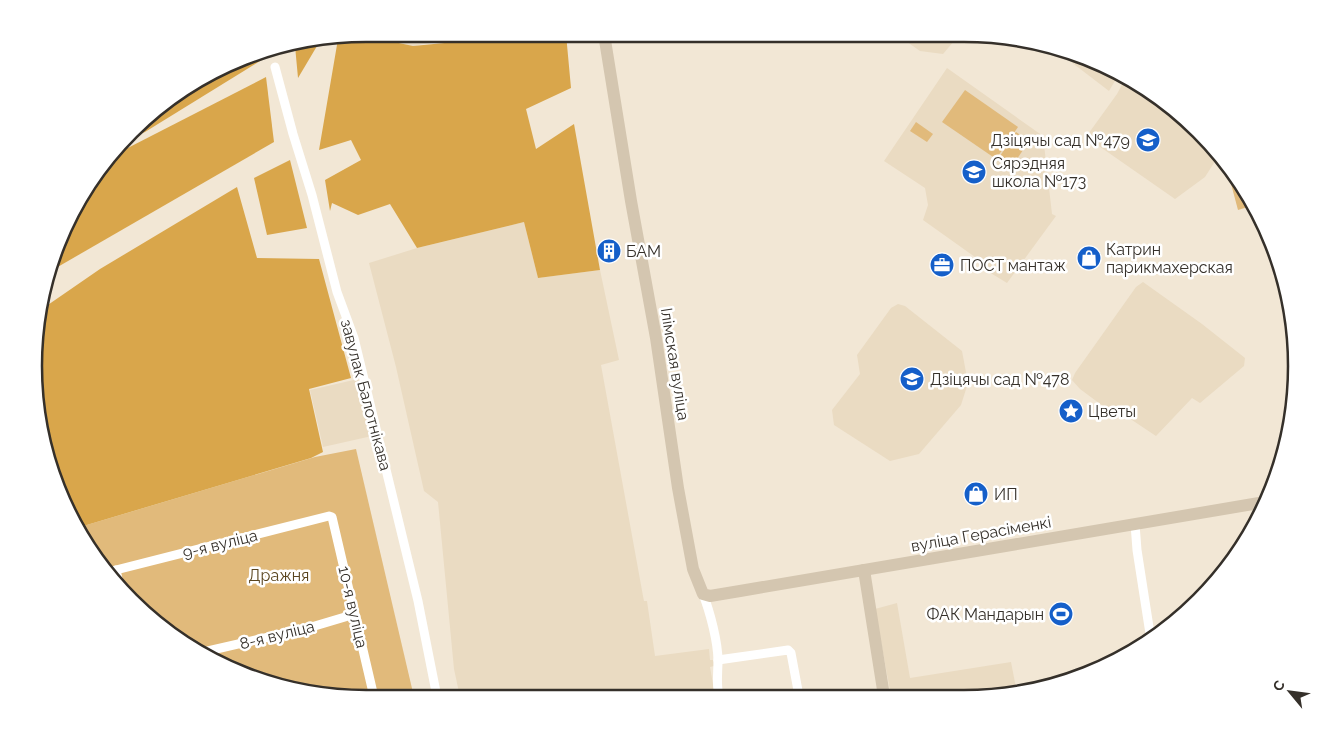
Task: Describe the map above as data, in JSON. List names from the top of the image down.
{
  "streets": {
    "street": [
      "Ілімская вуліца",
      "завулак Балотнікава",
      "вуліца Герасіменкі",
      "9-я вуліца",
      "10-я вуліца",
      "8-я вуліца"
    ]
  },
  "crossings": [
    ["Ілімская вуліца", "вуліца Герасіменкі"],
    ["9-я вуліца", "10-я вуліца"],
    ["10-я вуліца", "8-я вуліца"]
  ],
  "parks": ["Дражня"],
  "places": {
    "school or university": ["Дзіцячы сад №479", "Сярэдняя школа №173", "Дзіцячы сад №478"],
    "building": ["БАМ"],
    "shop": ["Катрин парикмахерская", "ИП"],
    "office": ["ПОСТ мантаж"],
    "place": ["Цветы"],
    "sports": ["ФАК Мандарын"]
  },
  "north": "top left"
}
